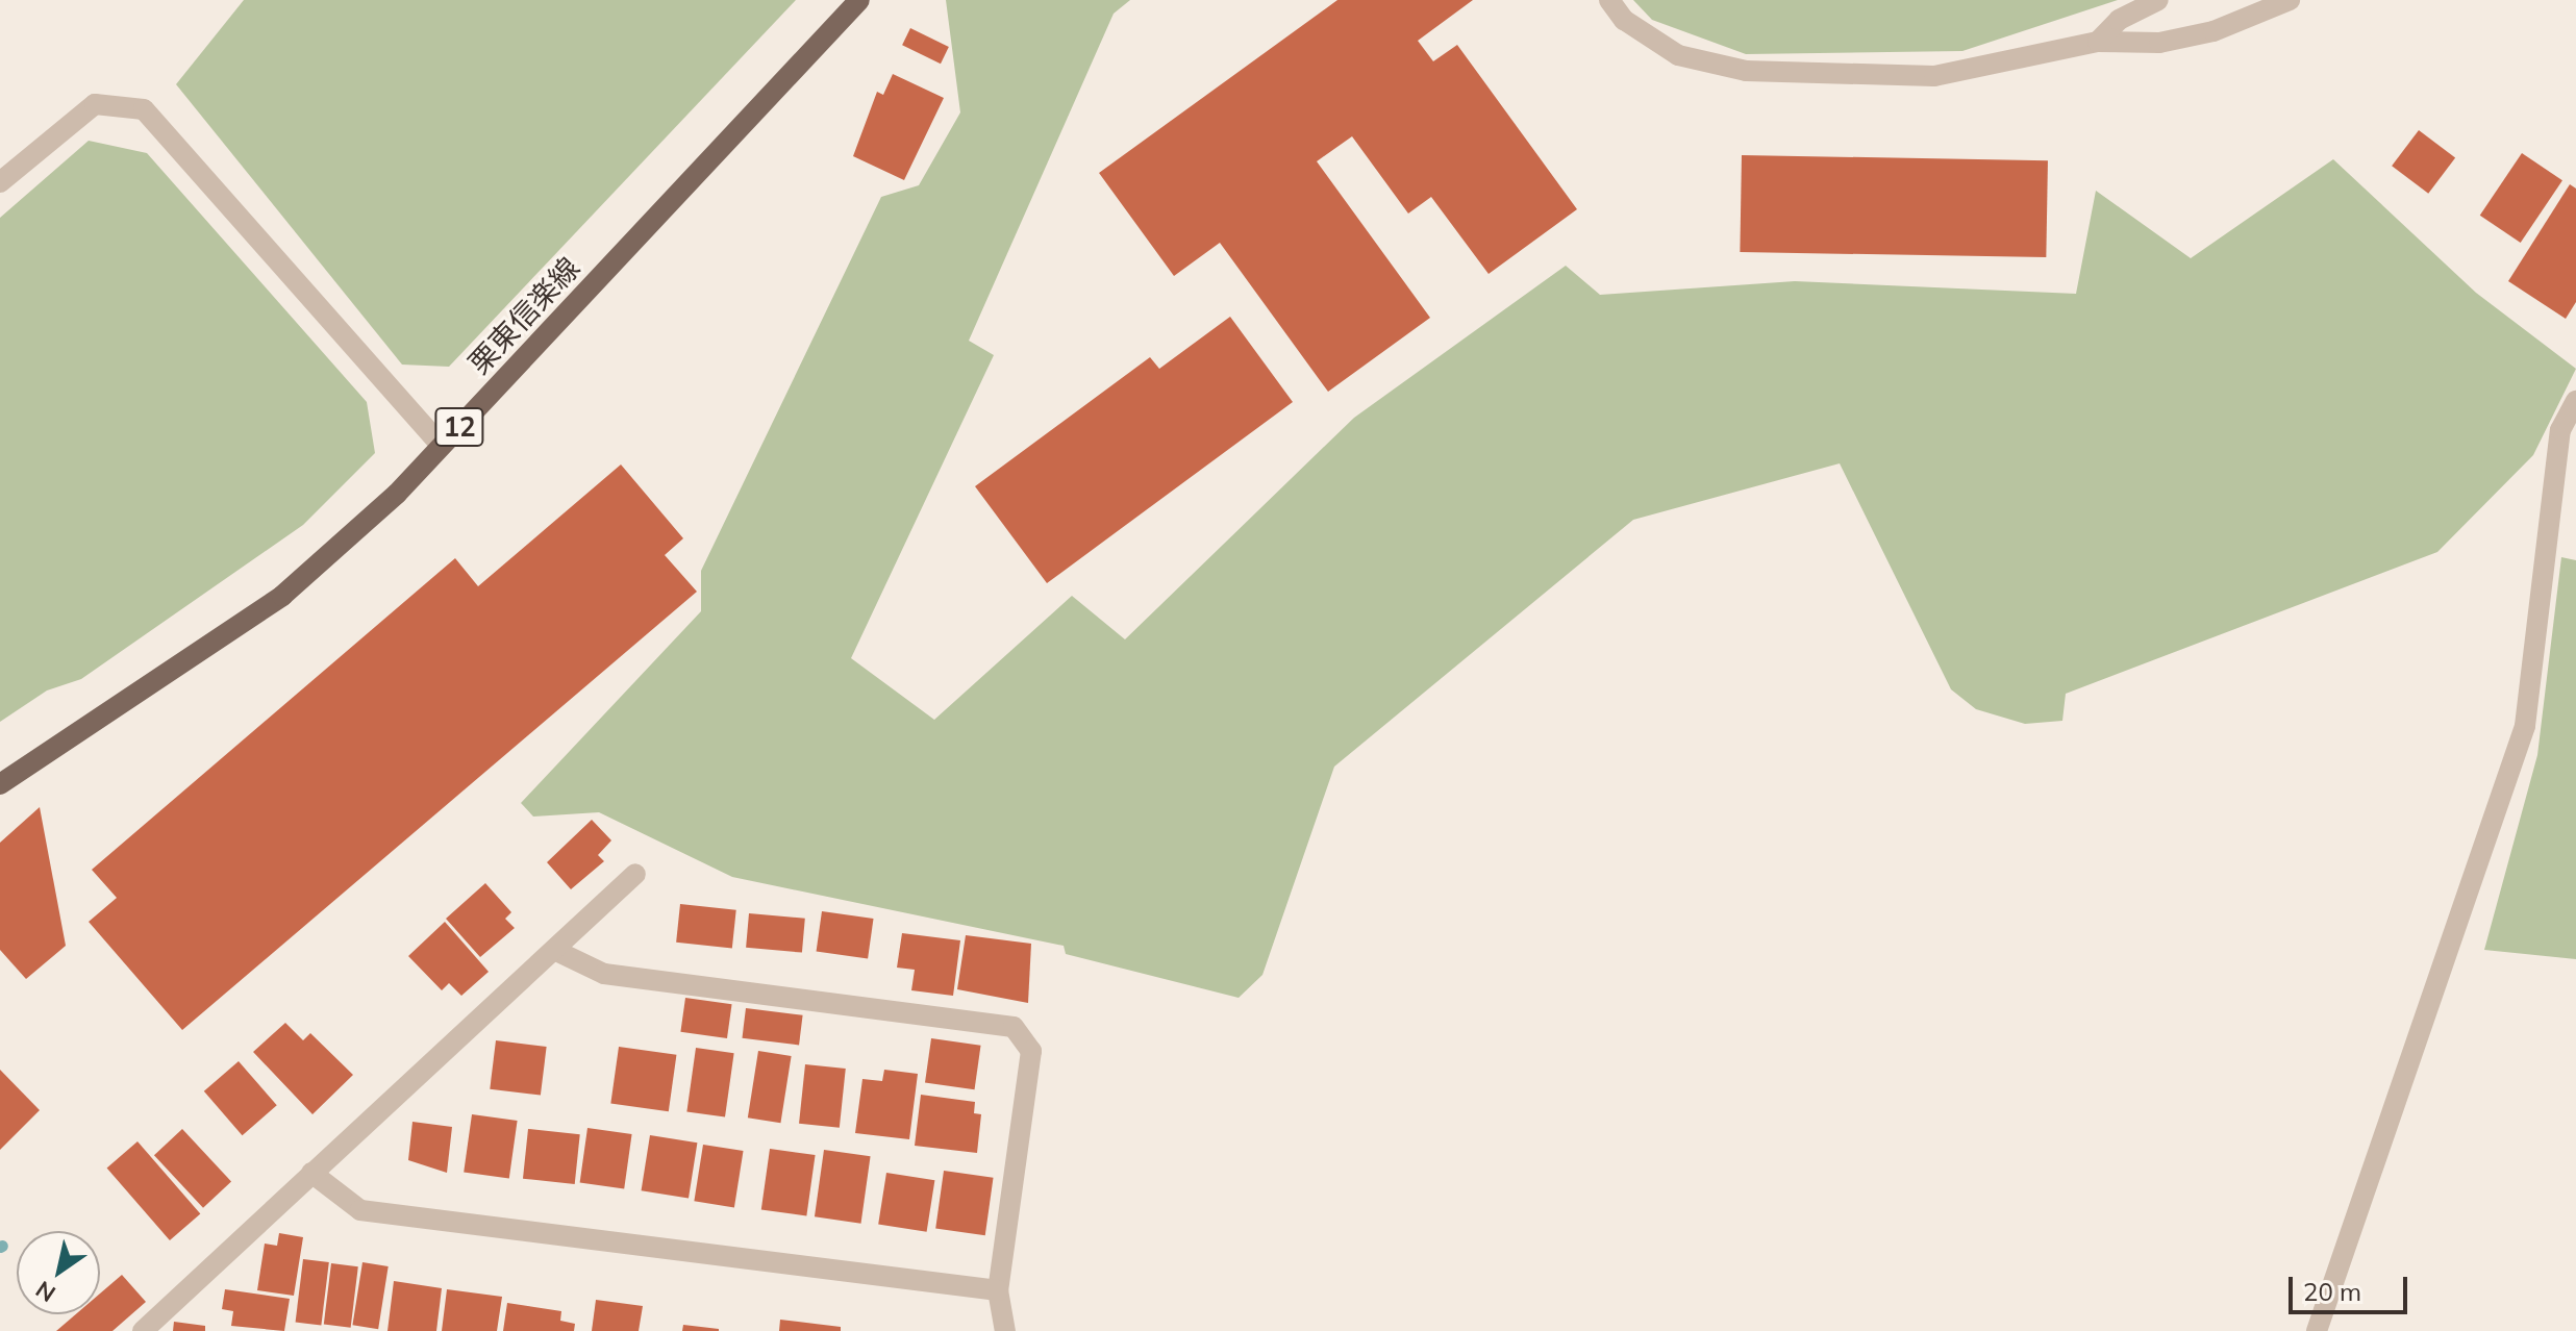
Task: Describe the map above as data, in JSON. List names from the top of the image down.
{
  "streets": {
    "main road": ["栗東信楽線", "12"]
  },
  "scale_bar": "20 m",
  "north": "bottom left"
}
